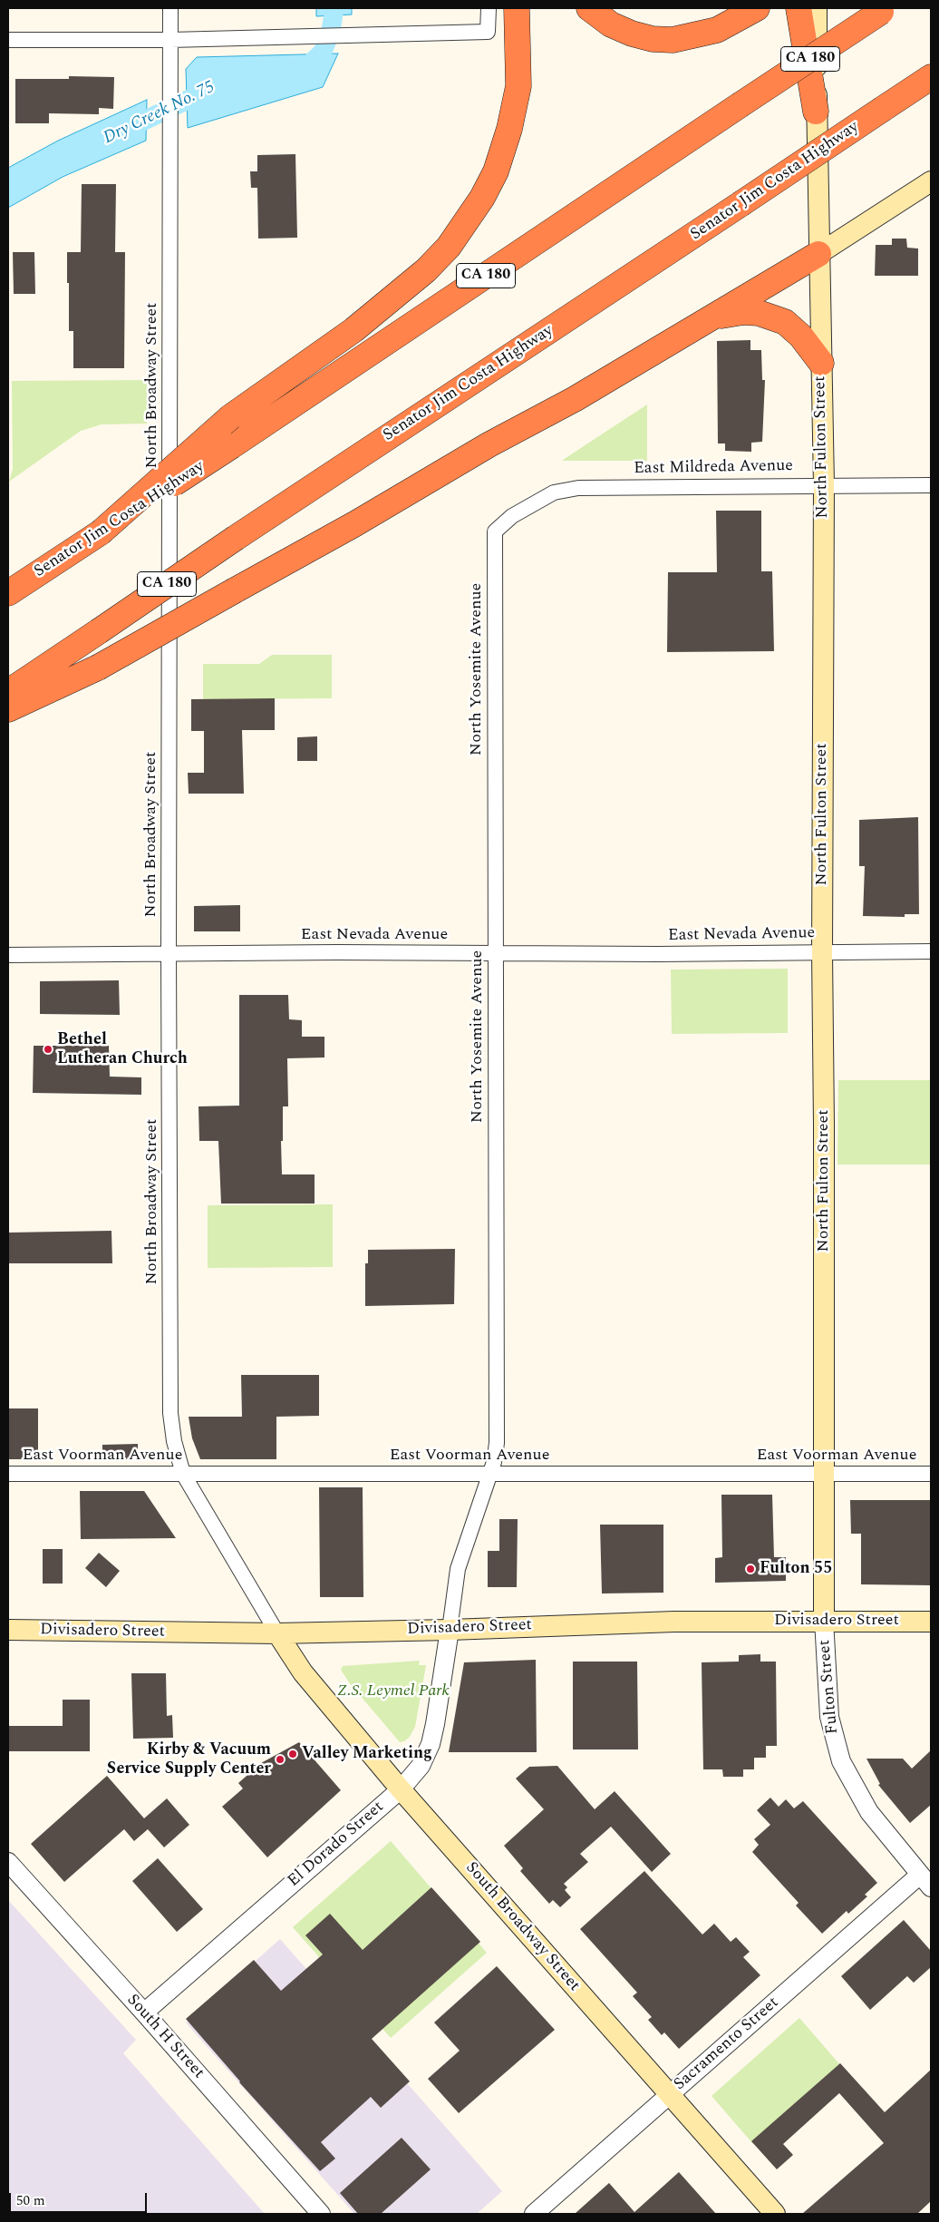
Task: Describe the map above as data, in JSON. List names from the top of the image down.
{
  "streets": {
    "highway": ["CA 180", "Senator Jim Costa Highway"],
    "main road": ["North Fulton Street", "Divisadero Street", "South Broadway Street"],
    "street": [
      "North Broadway Street",
      "East Mildreda Avenue",
      "North Yosemite Avenue",
      "East Nevada Avenue",
      "East Voorman Avenue",
      "Fulton Street",
      "El Dorado Street",
      "South H Street",
      "Sacramento Street"
    ]
  },
  "crossings": [
    ["North Broadway Street", "East Nevada Avenue"],
    ["North Broadway Street", "East Voorman Avenue"],
    ["North Broadway Street", "Divisadero Street"],
    ["North Broadway Street", "South Broadway Street"],
    ["North Fulton Street", "East Mildreda Avenue"],
    ["North Fulton Street", "East Nevada Avenue"],
    ["North Fulton Street", "East Voorman Avenue"],
    ["North Fulton Street", "Divisadero Street"],
    ["North Fulton Street", "Fulton Street"],
    ["East Mildreda Avenue", "North Yosemite Avenue"],
    ["North Yosemite Avenue", "East Nevada Avenue"],
    ["North Yosemite Avenue", "East Voorman Avenue"],
    ["North Yosemite Avenue", "Divisadero Street"],
    ["North Yosemite Avenue", "El Dorado Street"],
    ["Divisadero Street", "Fulton Street"],
    ["Divisadero Street", "El Dorado Street"],
    ["Divisadero Street", "South Broadway Street"],
    ["Fulton Street", "Sacramento Street"],
    ["El Dorado Street", "South Broadway Street"],
    ["El Dorado Street", "South H Street"],
    ["South Broadway Street", "Sacramento Street"]
  ],
  "water": ["Dry Creek No. 75"],
  "parks": ["Z.S. Leymel Park"],
  "places": [
    "Bethel Lutheran Church",
    "Fulton 55",
    "Valley Marketing",
    "Kirby & Vacuum Service Supply Center"
  ],
  "scale_bar": "50 m"
}
